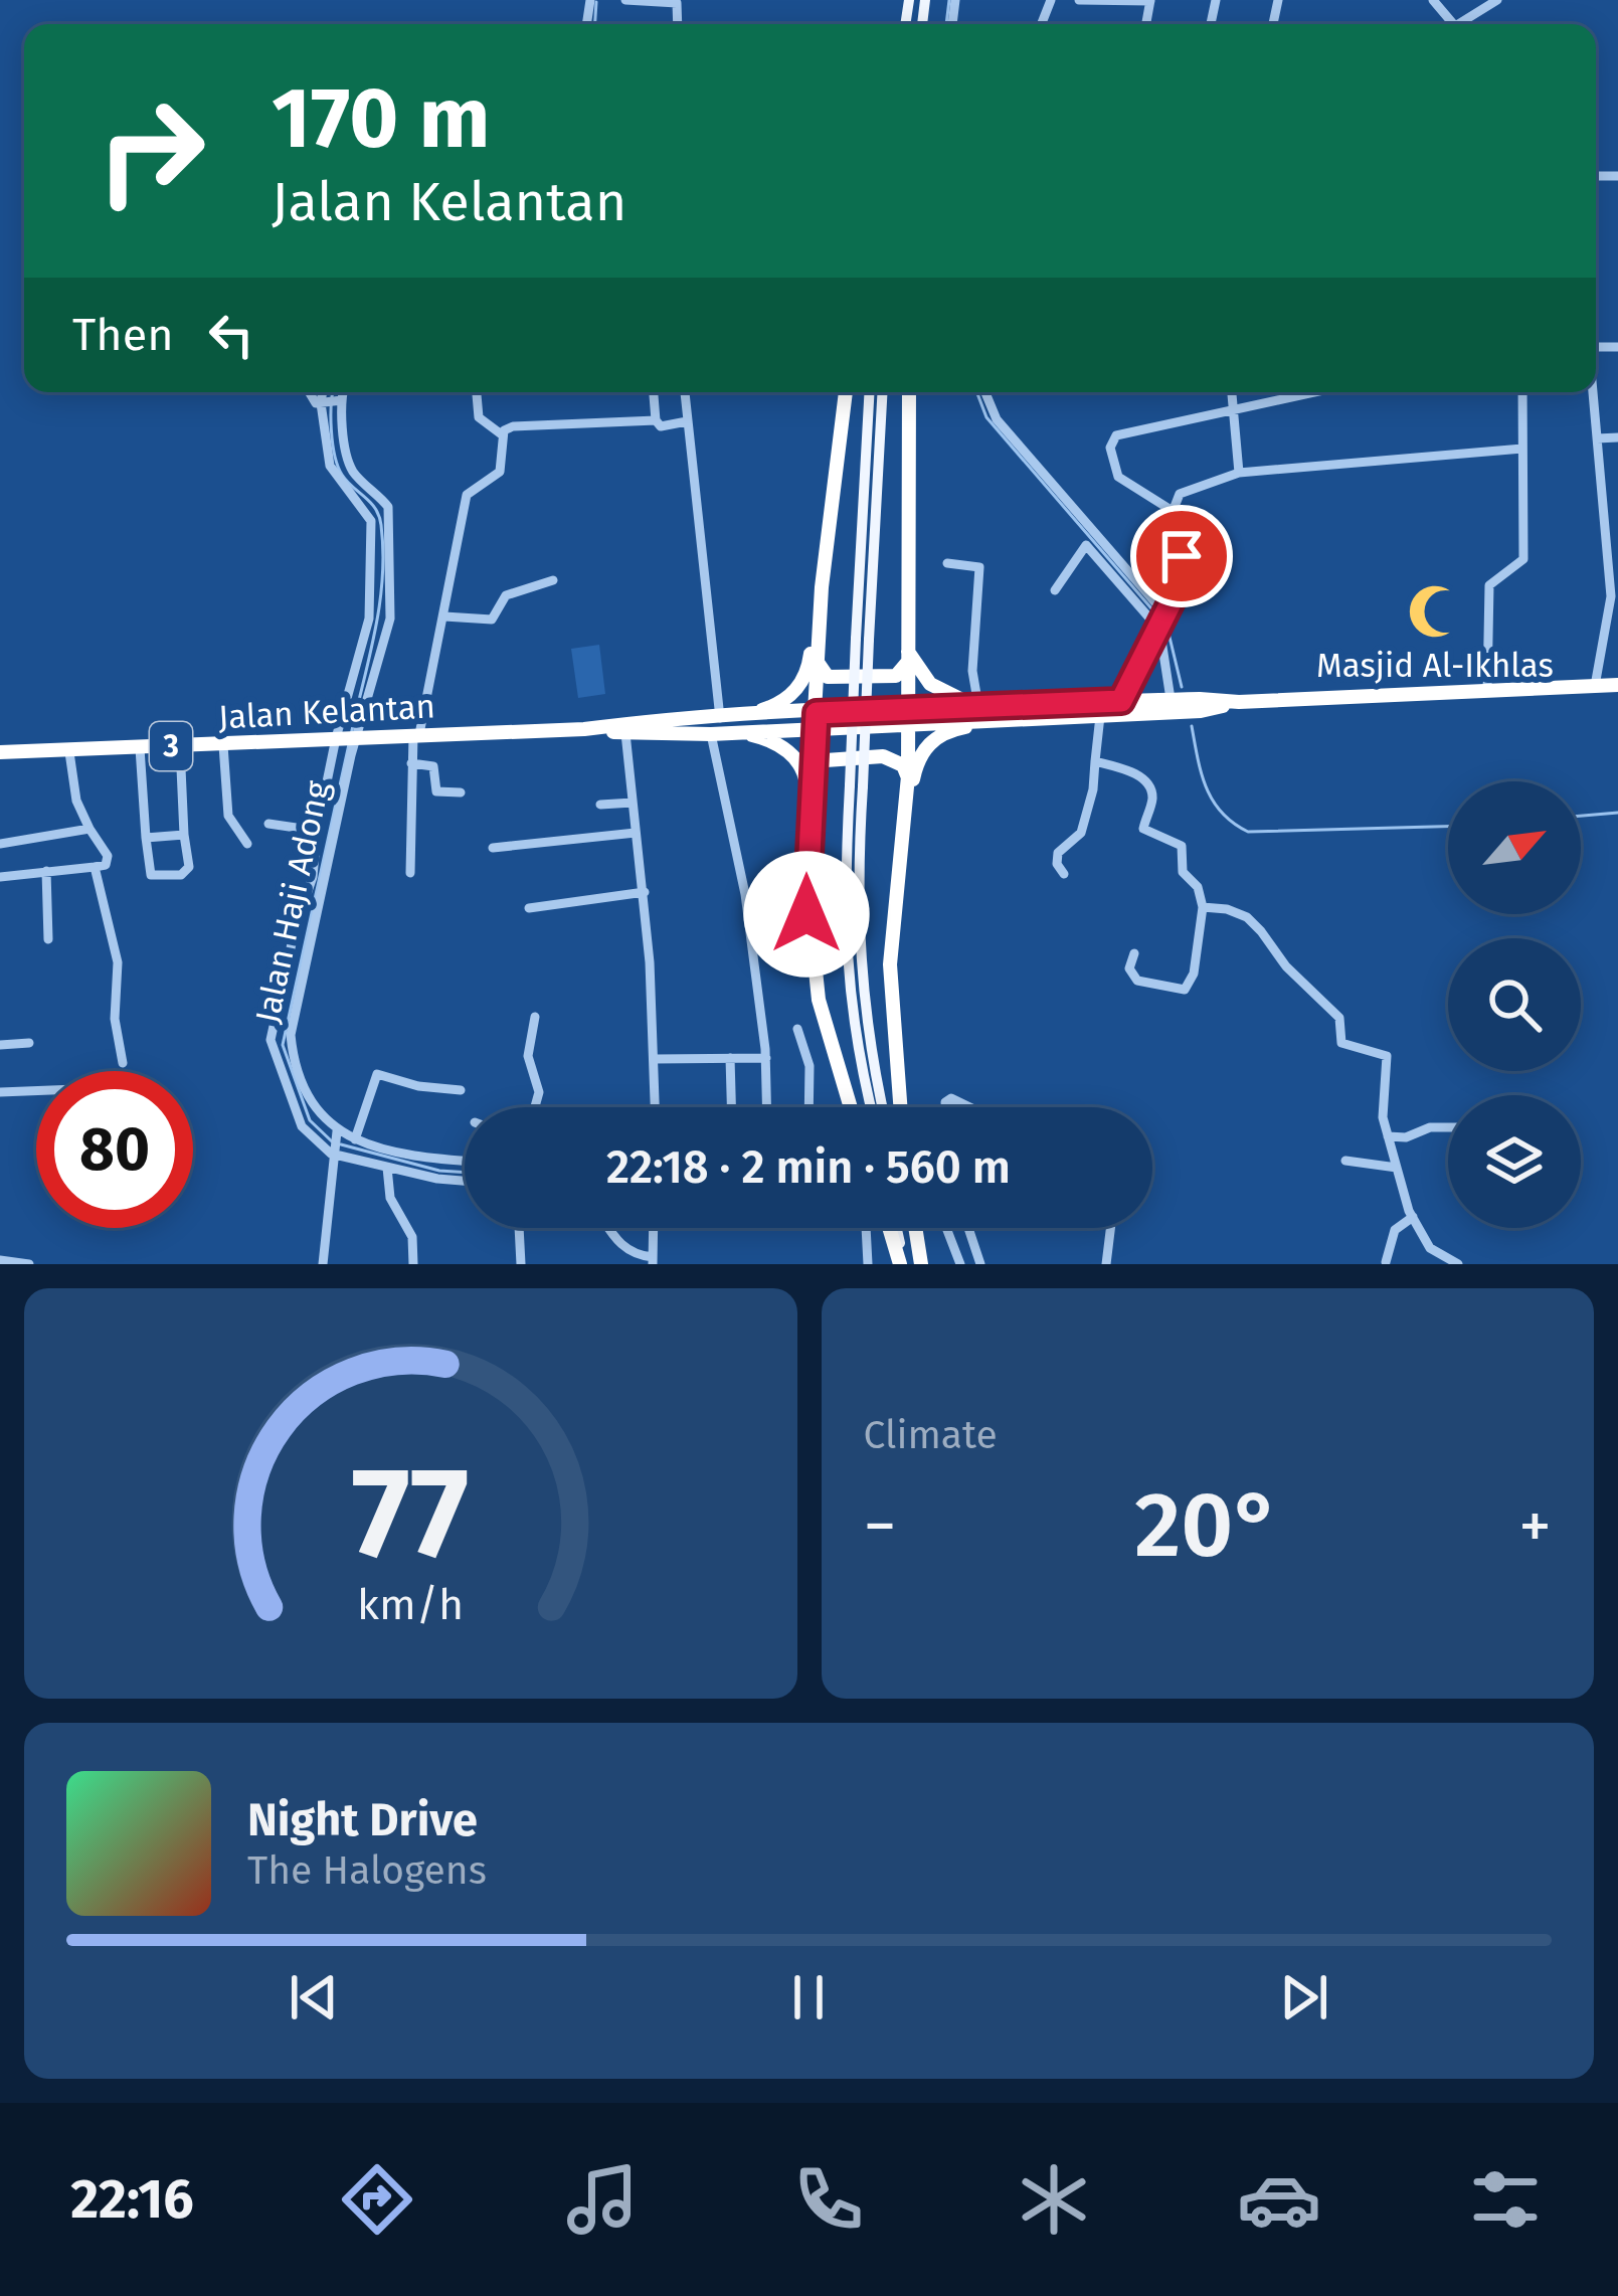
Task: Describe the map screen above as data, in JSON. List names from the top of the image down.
{
  "streets": {
    "highway": ["Jalan Kelantan", "3"],
    "street": ["Jalan Haji Adong"]
  },
  "crossings": [
    ["Jalan Kelantan", "Jalan Haji Adong"]
  ],
  "places": {
    "mosque": ["Masjid Al-Ikhlas"]
  },
  "north": "top right",
  "page": {
    "turn": ["170 m", "Jalan Kelantan"],
    "then": "Then",
    "limit": "80",
    "trip": "22:18 · 2 min · 560 m",
    "tile": "Climate",
    "heat": ["−", "20°", "+"],
    "song": ["Night Drive", "The Halogens"],
    "tabs": "22:16",
    "gauge": ["77", "km/h"]
  }
}
